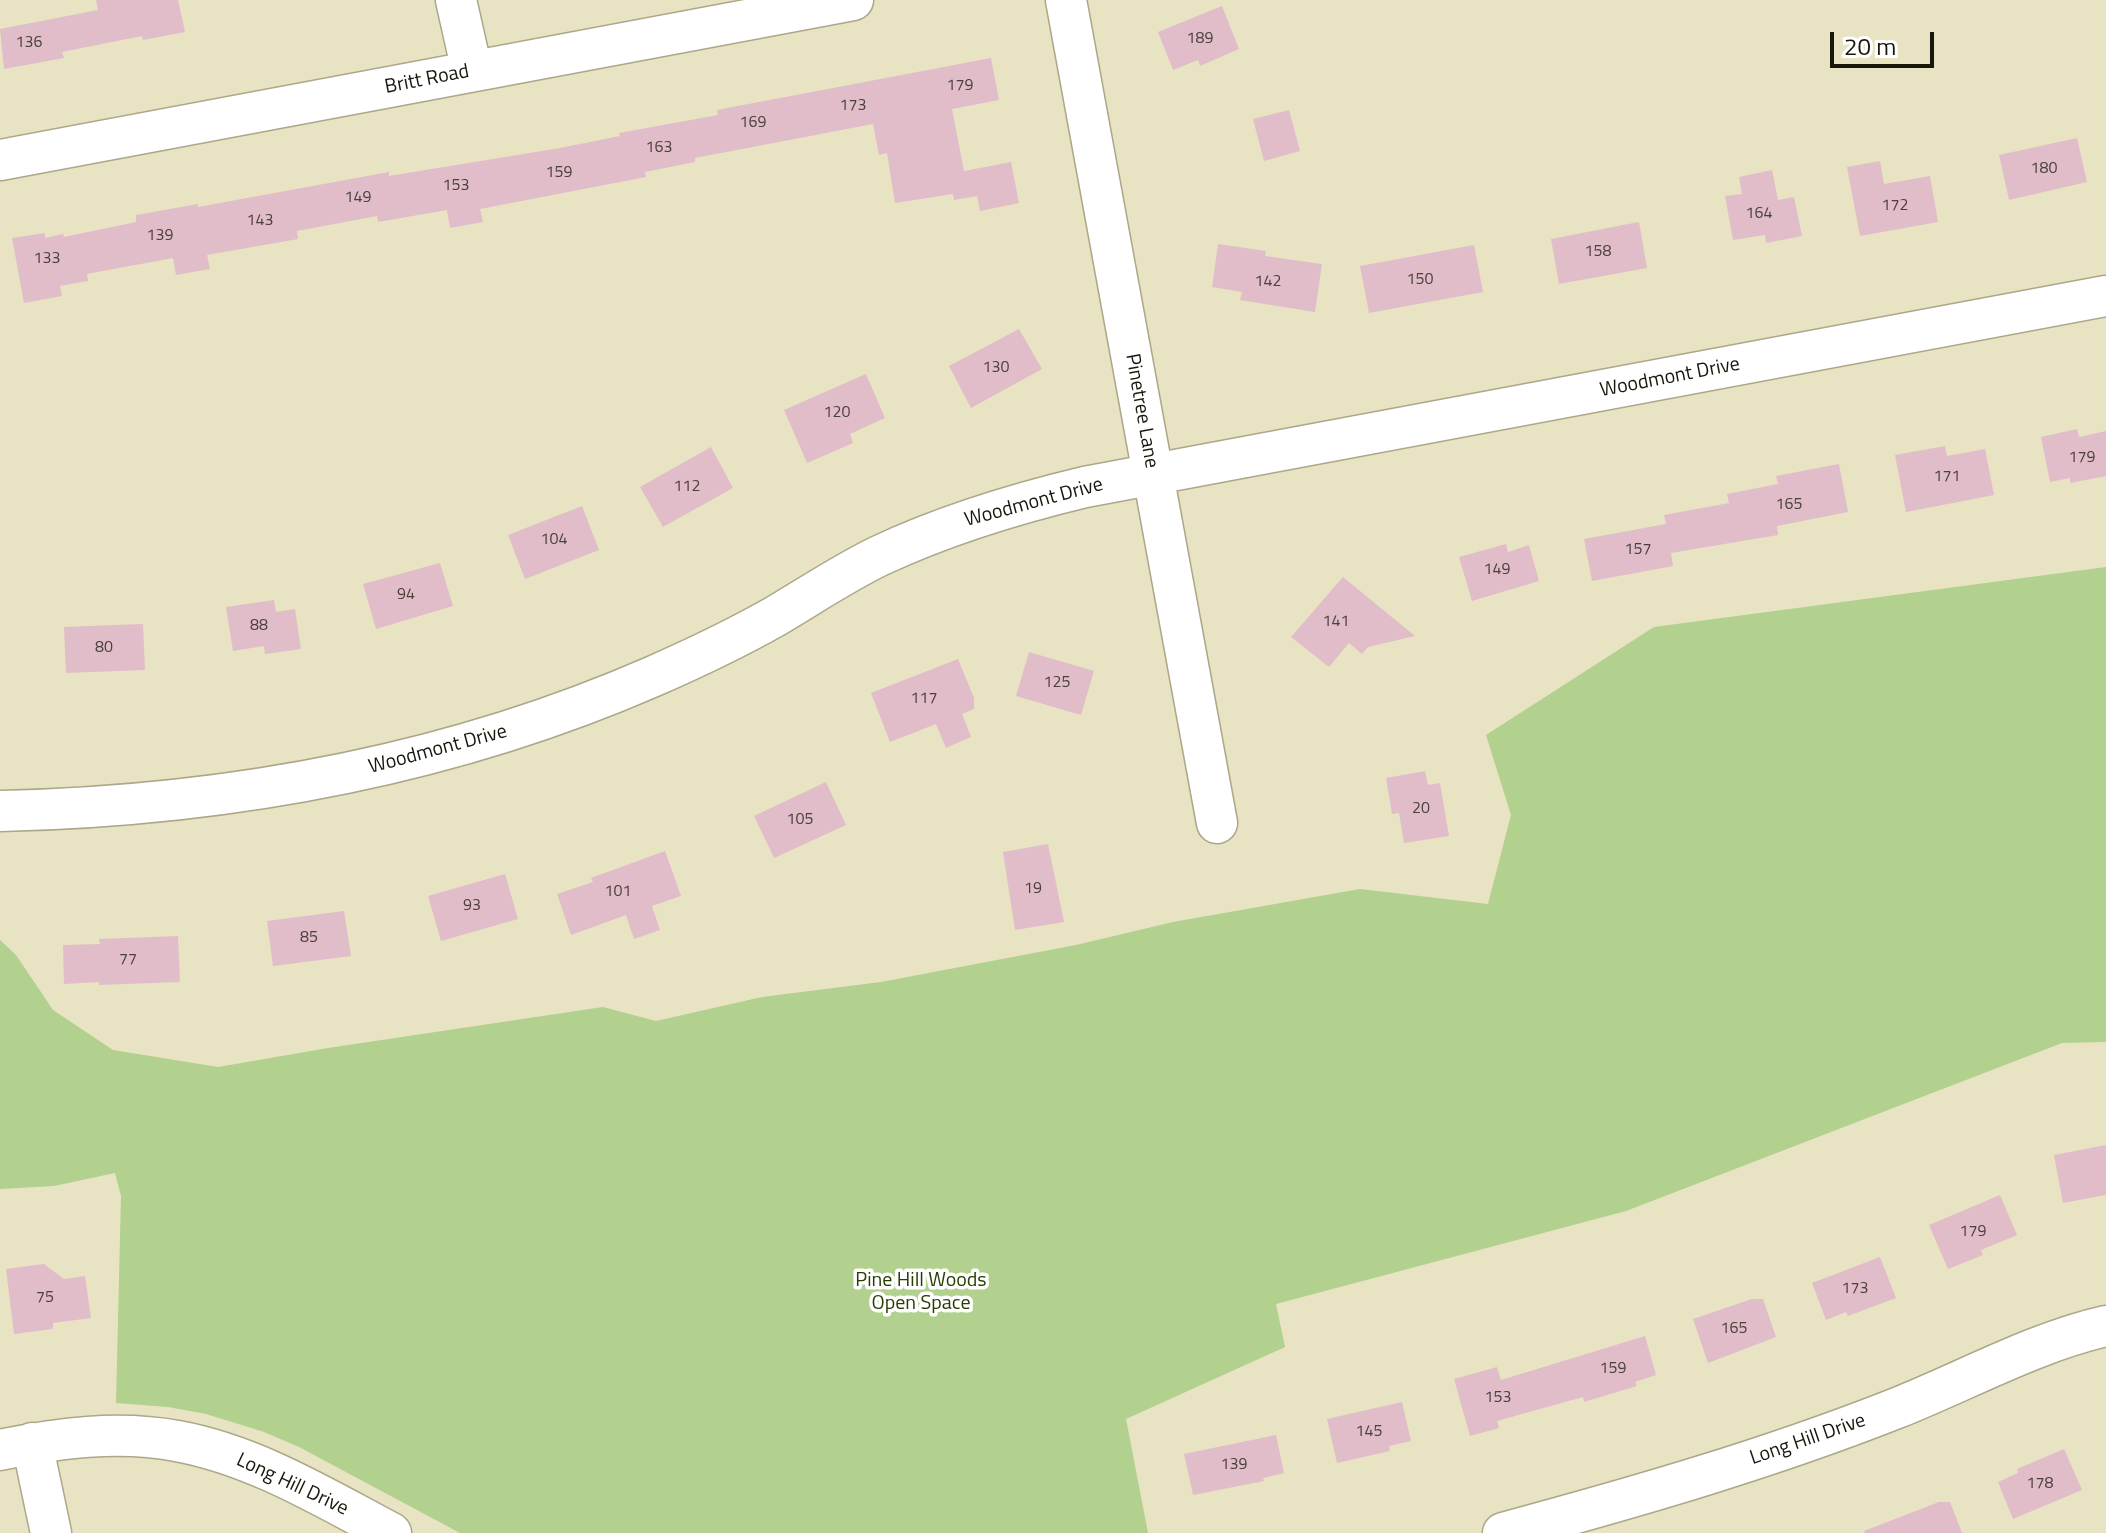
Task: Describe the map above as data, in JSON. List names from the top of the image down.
{
  "streets": {
    "street": [
      "Britt Road",
      "Woodmont Drive",
      "Pinetree Lane",
      "Long Hill Drive"
    ]
  },
  "crossings": [
    ["Woodmont Drive", "Pinetree Lane"]
  ],
  "parks": ["Pine Hill Woods Open Space"],
  "house_numbers": [
    "189",
    "136",
    "179",
    "173",
    "169",
    "163",
    "180",
    "159",
    "153",
    "149",
    "172",
    "164",
    "143",
    "139",
    "158",
    "133",
    "150",
    "142",
    "130",
    "120",
    "179",
    "171",
    "112",
    "165",
    "104",
    "157",
    "149",
    "94",
    "141",
    "88",
    "80",
    "125",
    "117",
    "20",
    "105",
    "19",
    "101",
    "93",
    "85",
    "77",
    "179",
    "173",
    "75",
    "165",
    "159",
    "153",
    "145",
    "139",
    "178"
  ],
  "scale_bar": "20 m"
}
